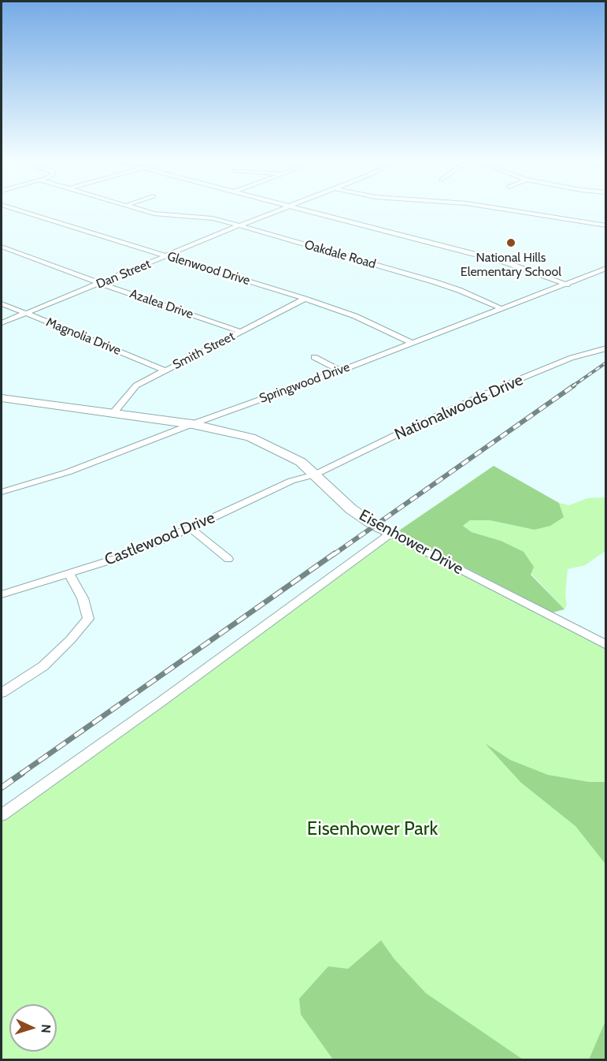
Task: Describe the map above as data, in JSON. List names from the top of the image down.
{
  "streets": {
    "street": [
      "Oakdale Road",
      "Glenwood Drive",
      "Dan Street",
      "Azalea Drive",
      "Magnolia Drive",
      "Smith Street",
      "Springwood Drive",
      "Nationalwoods Drive",
      "Castlewood Drive",
      "Eisenhower Drive"
    ]
  },
  "crossings": [
    ["Oakdale Road", "Dan Street"],
    ["Oakdale Road", "Springwood Drive"],
    ["Glenwood Drive", "Dan Street"],
    ["Glenwood Drive", "Smith Street"],
    ["Glenwood Drive", "Springwood Drive"],
    ["Dan Street", "Azalea Drive"],
    ["Dan Street", "Magnolia Drive"],
    ["Azalea Drive", "Smith Street"],
    ["Magnolia Drive", "Smith Street"],
    ["Smith Street", "Eisenhower Drive"],
    ["Springwood Drive", "Eisenhower Drive"],
    ["Nationalwoods Drive", "Castlewood Drive"],
    ["Nationalwoods Drive", "Eisenhower Drive"],
    ["Castlewood Drive", "Eisenhower Drive"]
  ],
  "parks": ["Eisenhower Park"],
  "places": ["National Hills Elementary School"],
  "north": "right"
}
